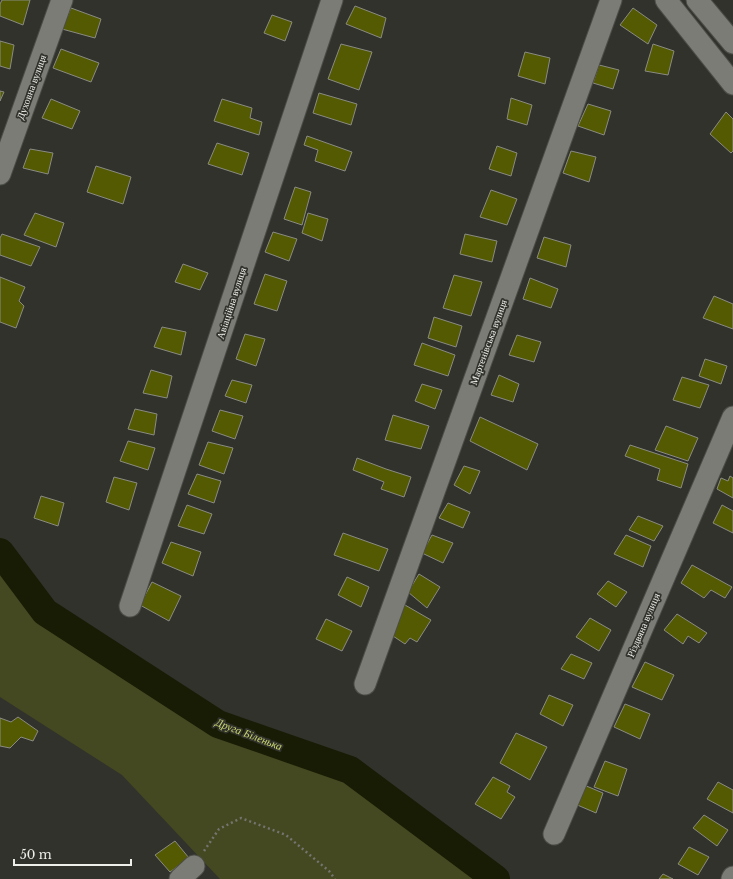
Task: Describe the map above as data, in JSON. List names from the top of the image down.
{
  "streets": {
    "street": [
      "Духовна вулиця",
      "Авіаційна вулиця",
      "Мартенівська вулиця",
      "Різдвяна вулиця"
    ]
  },
  "water": ["Друга Біленька"],
  "scale_bar": "50 m"
}
